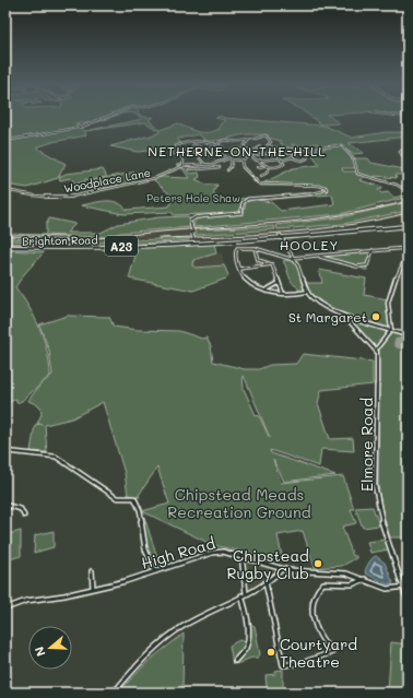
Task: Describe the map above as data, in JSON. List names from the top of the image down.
{
  "streets": {
    "highway": ["Brighton Road", "A23"],
    "street": ["Woodplace Lane", "Elmore Road", "High Road"]
  },
  "crossings": [
    ["Elmore Road", "High Road"]
  ],
  "districts": ["NETHERNE-ON-THE-HILL", "HOOLEY"],
  "parks": ["Peters Hole Shaw", "Chipstead Meads Recreation Ground"],
  "places": ["St Margaret", "Chipstead Rugby Club", "Courtyard Theatre"],
  "north": "left"
}
